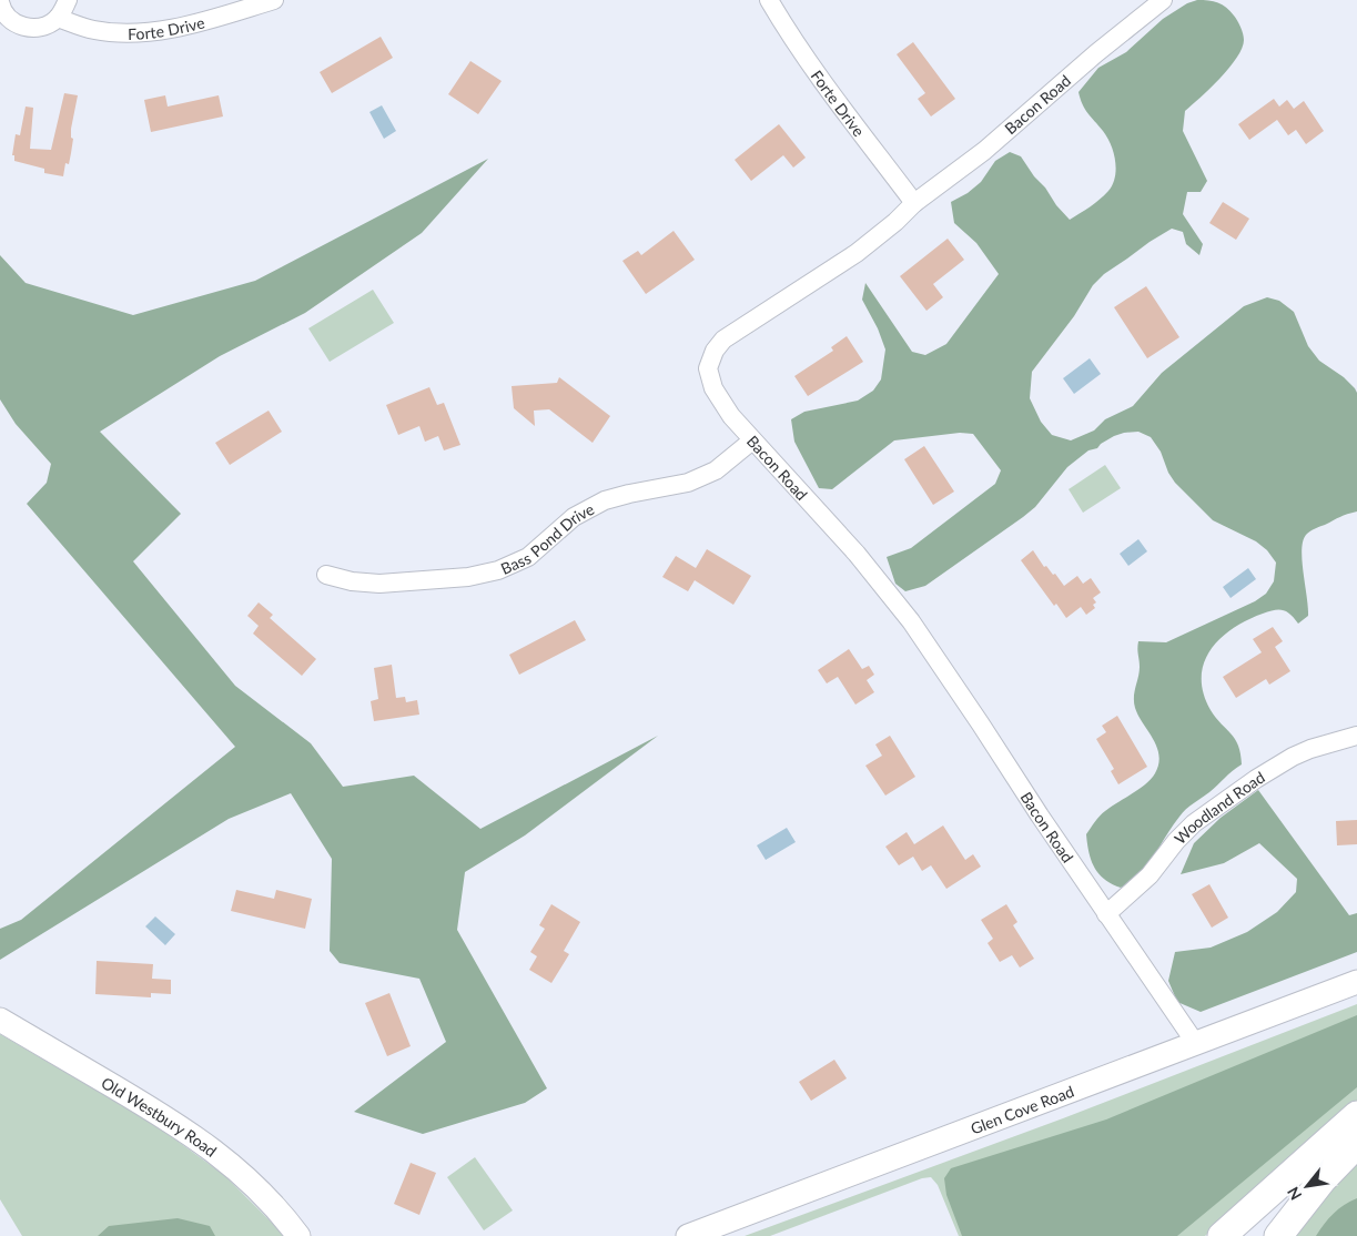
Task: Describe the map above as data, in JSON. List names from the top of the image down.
{
  "streets": {
    "main road": ["Glen Cove Road", "Old Westbury Road"],
    "street": [
      "Forte Drive",
      "Bacon Road",
      "Bass Pond Drive",
      "Woodland Road"
    ]
  },
  "crossings": [
    ["Forte Drive", "Bacon Road"],
    ["Bacon Road", "Bass Pond Drive"],
    ["Bacon Road", "Woodland Road"],
    ["Bacon Road", "Glen Cove Road"]
  ],
  "north": "bottom left"
}
